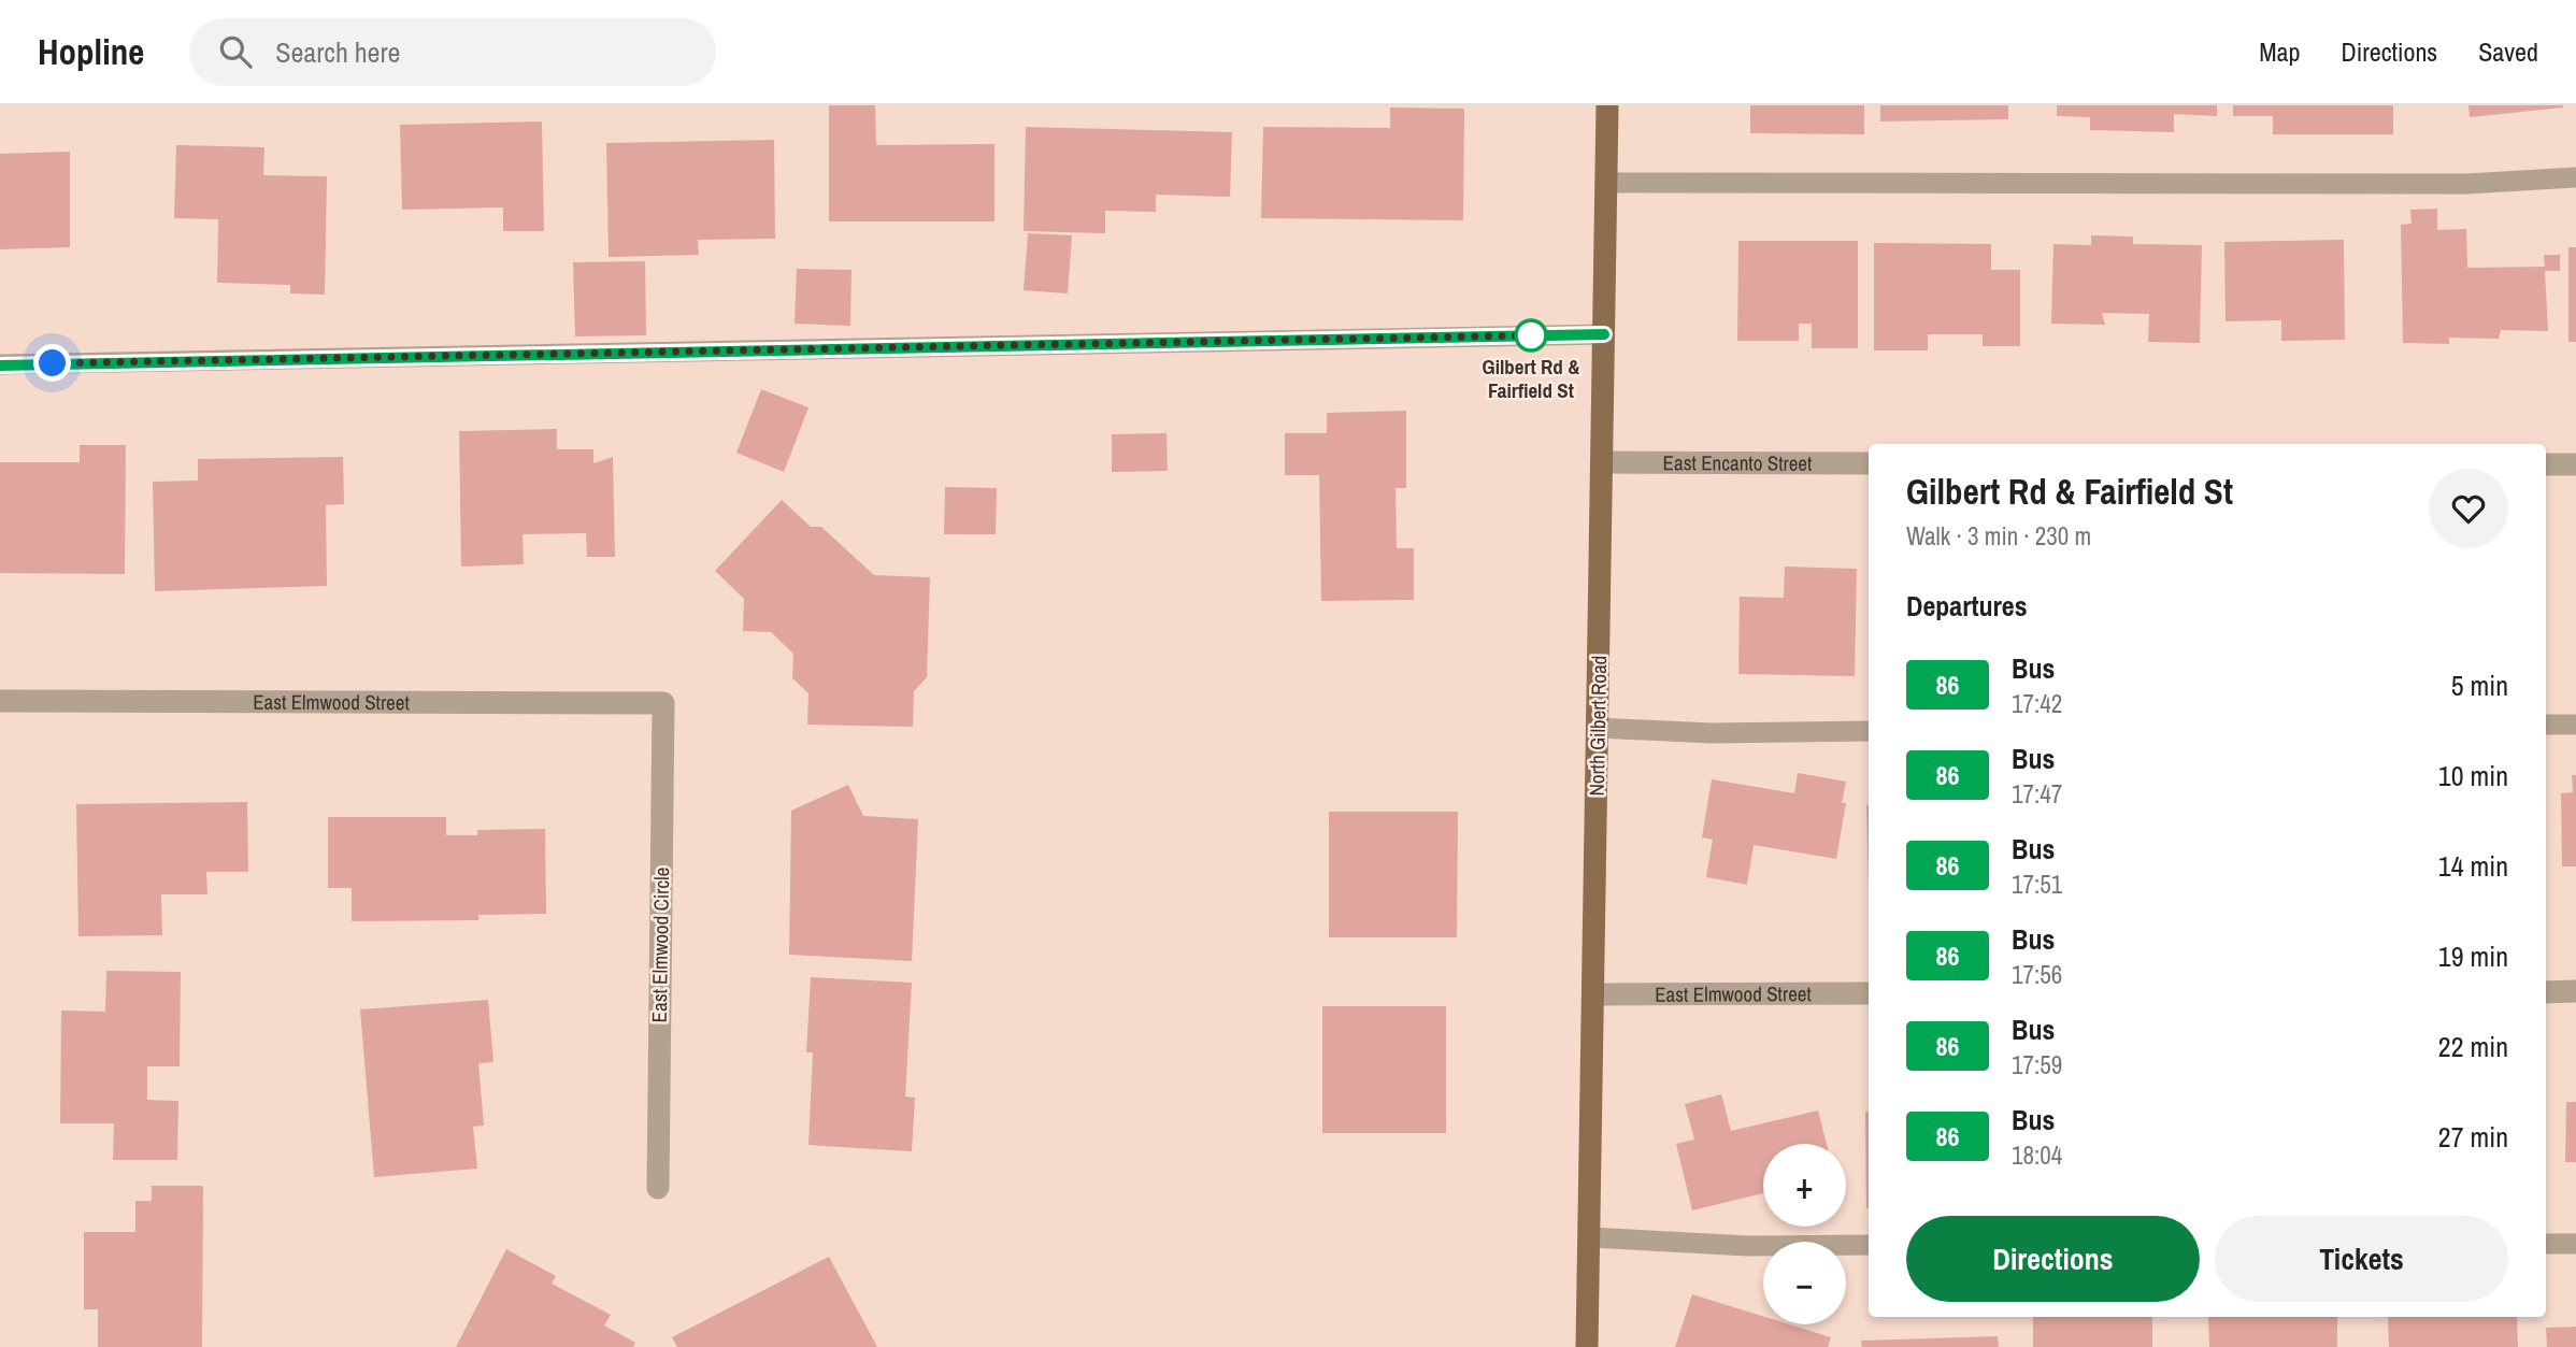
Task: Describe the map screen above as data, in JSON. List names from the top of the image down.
{
  "streets": {
    "main road": ["North Gilbert Road"],
    "street": ["East Encanto Street", "East Elmwood Street", "East Elmwood Circle"]
  },
  "crossings": [
    ["East Encanto Street", "North Gilbert Road"],
    ["East Elmwood Street", "North Gilbert Road"],
    ["East Elmwood Street", "East Elmwood Circle"]
  ],
  "places": ["Gilbert Rd & Fairfield St"],
  "lines": ["bus line 86"],
  "page": {
    "header": "Hopline",
    "search": "Search here",
    "nav": ["Map", "Directions", "Saved"],
    "heading": [
      ["Gilbert Rd & Fairfield St", "Walk · 3 min · 230 m"],
      "Departures"
    ],
    "list": [
      {
        "mark": "86",
        "name": "Bus",
        "note": "17:42",
        "value": "5 min"
      },
      {
        "mark": "86",
        "name": "Bus",
        "note": "17:47",
        "value": "10 min"
      },
      {
        "mark": "86",
        "name": "Bus",
        "note": "17:51",
        "value": "14 min"
      },
      {
        "mark": "86",
        "name": "Bus",
        "note": "17:56",
        "value": "19 min"
      },
      {
        "mark": "86",
        "name": "Bus",
        "note": "17:59",
        "value": "22 min"
      },
      {
        "mark": "86",
        "name": "Bus",
        "note": "18:04",
        "value": "27 min"
      }
    ],
    "map_buttons": ["+", "−"],
    "buttons": ["Directions", "Tickets"]
  }
}
